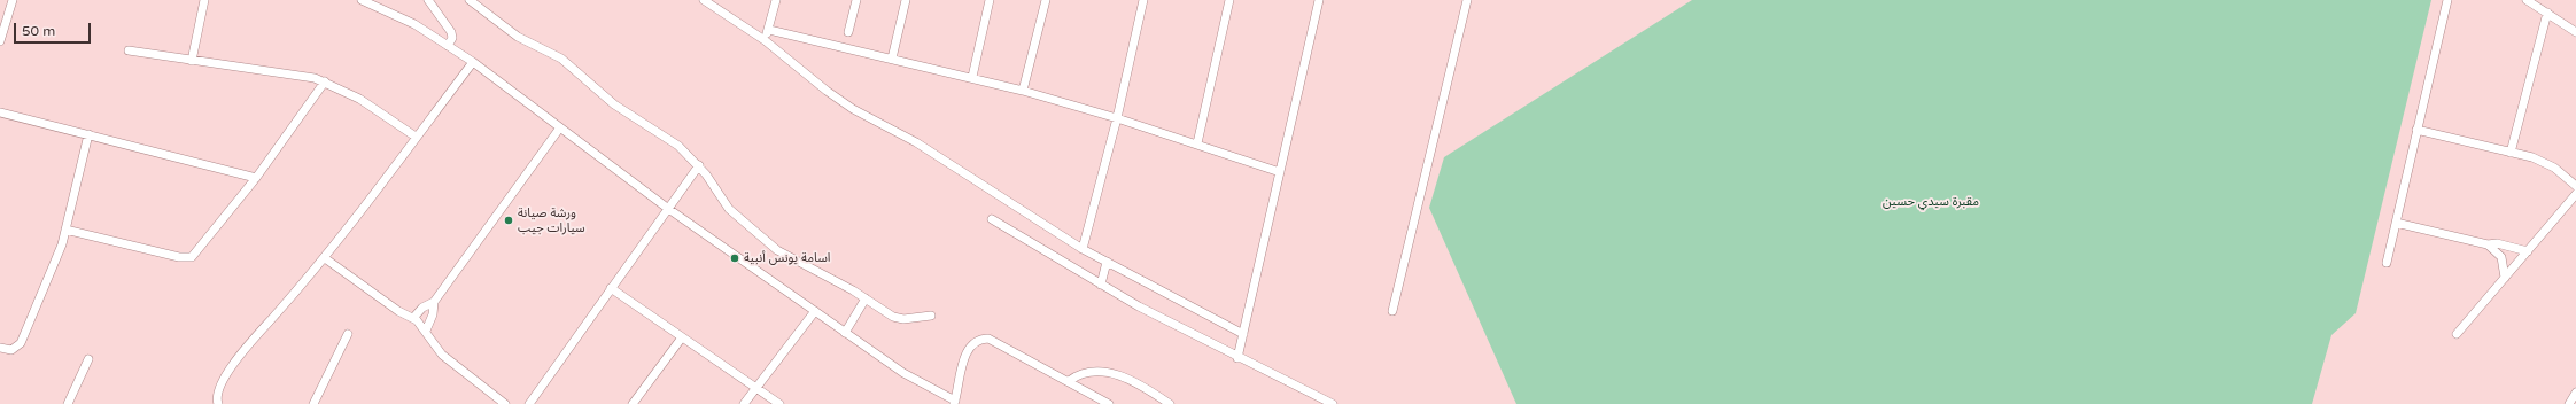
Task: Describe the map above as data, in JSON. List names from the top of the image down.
{
  "parks": ["مقبرة سيدي حسين"],
  "places": ["ورشة صيانة سيارات جيب", "اسامة يونس أنبية"],
  "scale_bar": "50 m"
}
